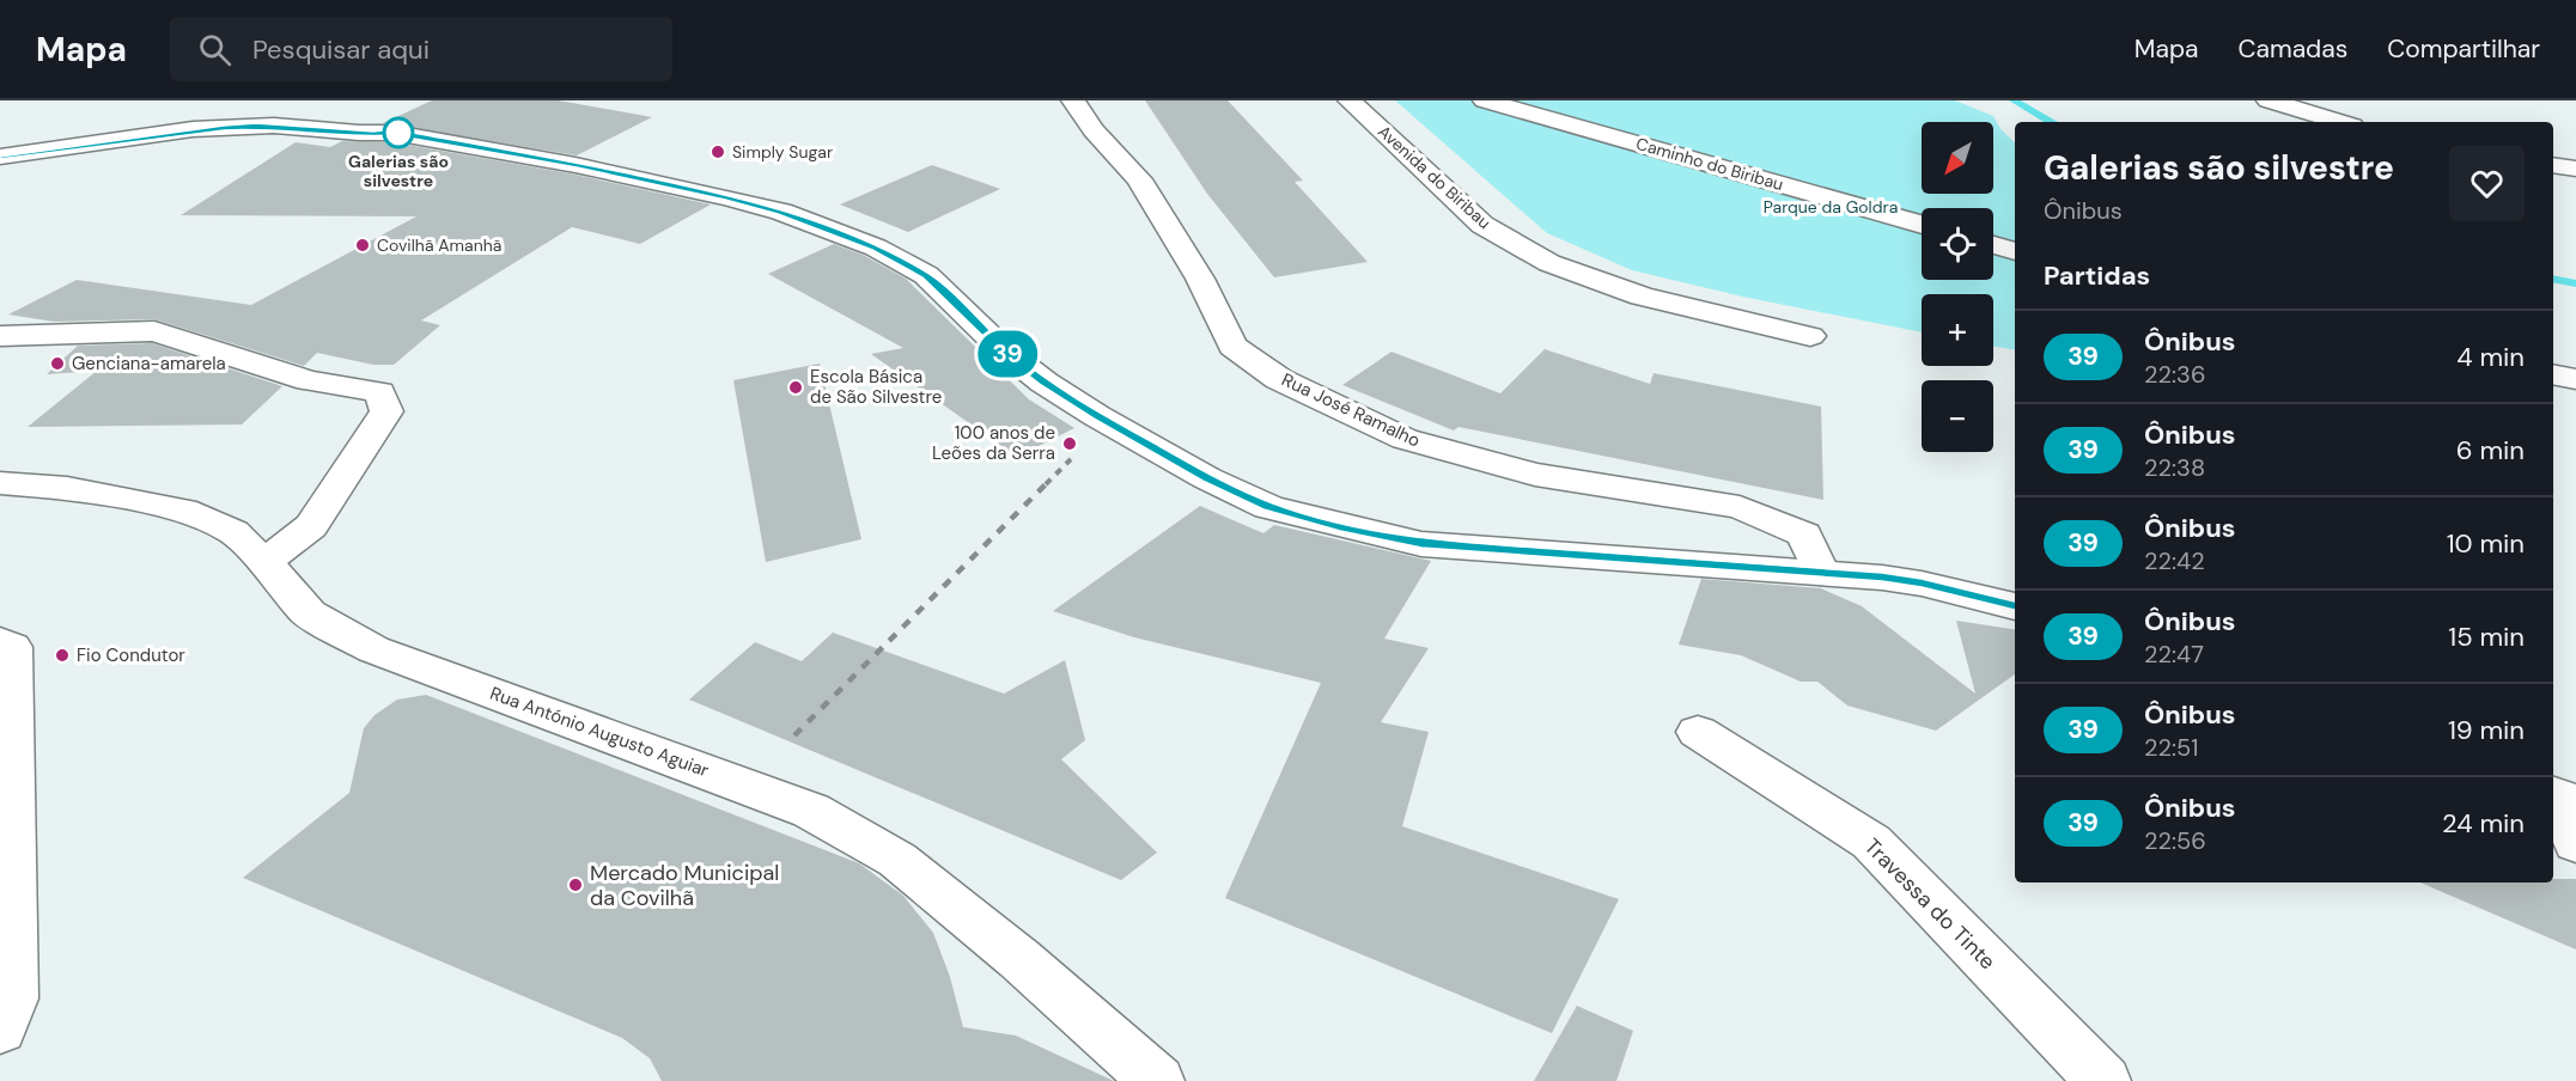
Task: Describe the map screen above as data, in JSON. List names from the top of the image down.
{
  "streets": {
    "street": [
      "Caminho do Biribau",
      "Avenida do Biribau",
      "Rua José Ramalho",
      "Rua António Augusto Aguiar",
      "Travessa do Tinte"
    ]
  },
  "parks": ["Parque da Goldra"],
  "places": [
    "Galerias são silvestre",
    "Simply Sugar",
    "Covilhã Amanhã",
    "Genciana-amarela",
    "Escola Básica de São Silvestre",
    "100 anos de Leões da Serra",
    "Fio Condutor",
    "Mercado Municipal da Covilhã"
  ],
  "lines": ["bus line 39"],
  "north": "bottom left",
  "page": {
    "header": "Mapa",
    "search": "Pesquisar aqui",
    "nav": ["Mapa", "Camadas", "Compartilhar"],
    "on_map": "39",
    "map_buttons": ["+", "−"],
    "heading": [
      ["Galerias são silvestre", "Ônibus"],
      "Partidas"
    ],
    "list": [
      {
        "mark": "39",
        "name": "Ônibus",
        "note": "22:36",
        "value": "4 min"
      },
      {
        "mark": "39",
        "name": "Ônibus",
        "note": "22:38",
        "value": "6 min"
      },
      {
        "mark": "39",
        "name": "Ônibus",
        "note": "22:42",
        "value": "10 min"
      },
      {
        "mark": "39",
        "name": "Ônibus",
        "note": "22:47",
        "value": "15 min"
      },
      {
        "mark": "39",
        "name": "Ônibus",
        "note": "22:51",
        "value": "19 min"
      },
      {
        "mark": "39",
        "name": "Ônibus",
        "note": "22:56",
        "value": "24 min"
      }
    ]
  }
}
